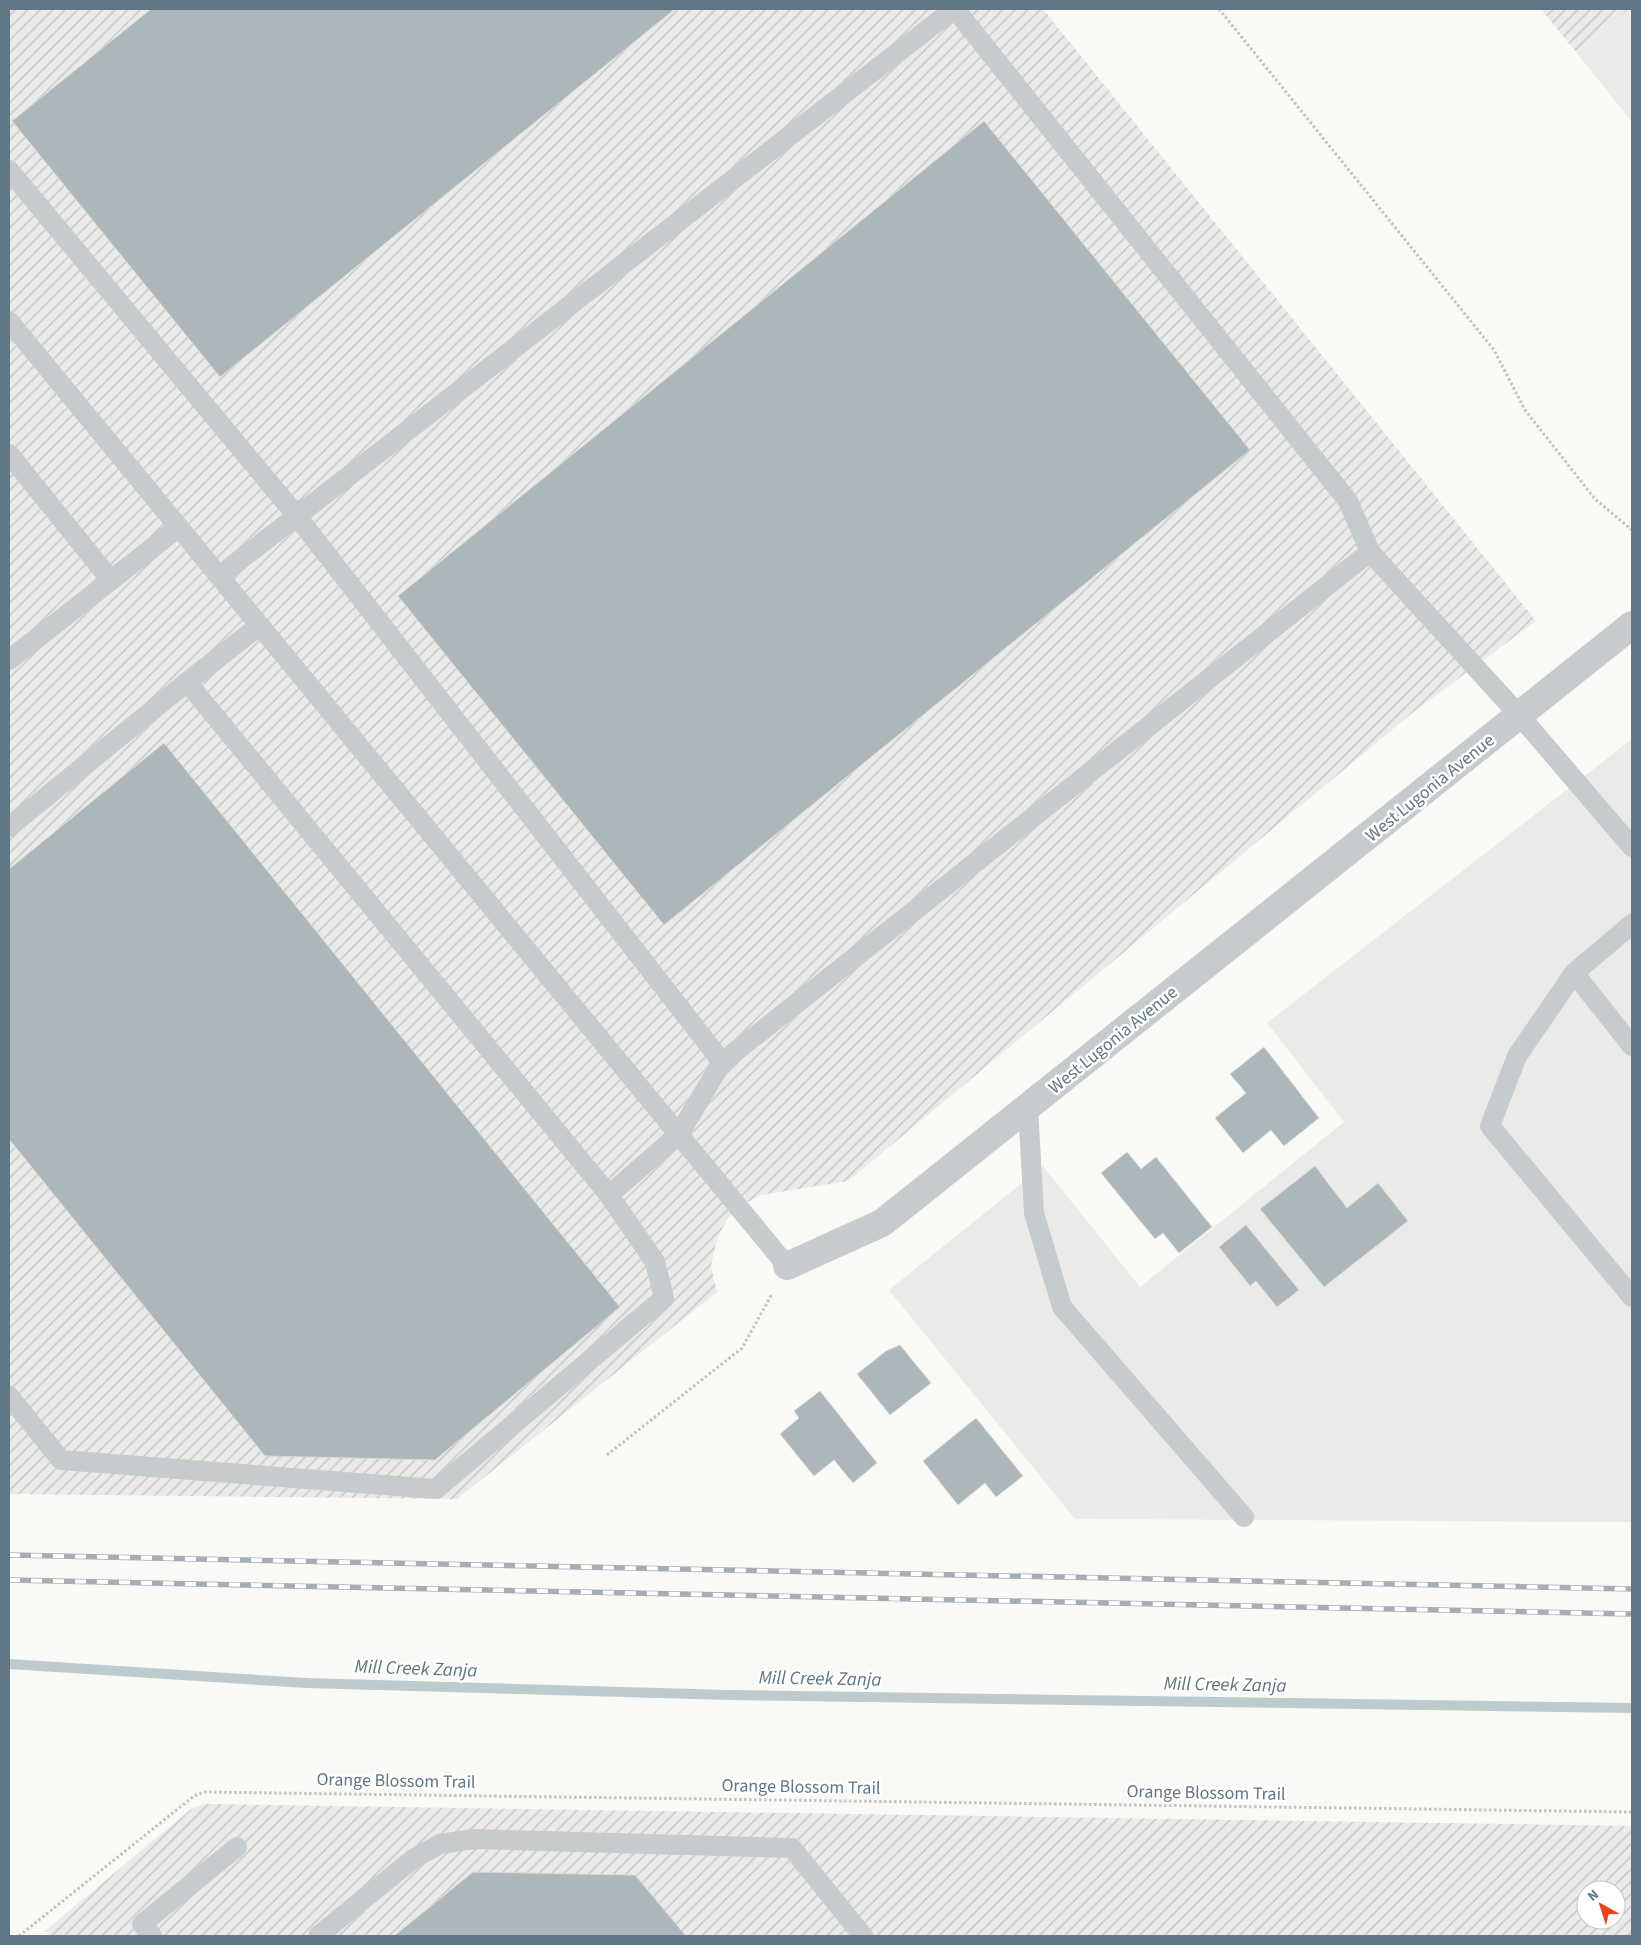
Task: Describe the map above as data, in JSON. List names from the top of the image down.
{
  "streets": {
    "street": ["West Lugonia Avenue"],
    "path": ["Orange Blossom Trail"]
  },
  "water": ["Mill Creek Zanja"],
  "north": "top left"
}
